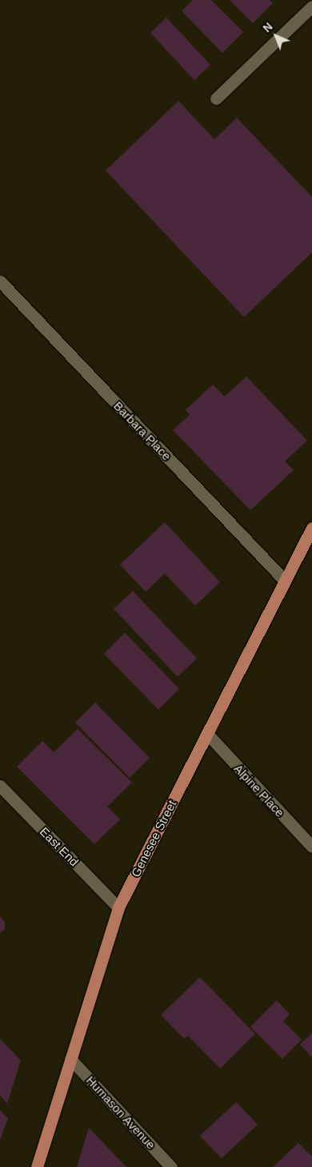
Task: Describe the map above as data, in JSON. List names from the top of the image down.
{
  "streets": {
    "main road": ["Genesee Street"],
    "street": [
      "Barbara Place",
      "Alpine Place",
      "East End",
      "Humason Avenue"
    ]
  },
  "crossings": [
    ["Barbara Place", "Genesee Street"],
    ["Alpine Place", "Genesee Street"],
    ["Genesee Street", "East End"],
    ["Genesee Street", "Humason Avenue"]
  ],
  "north": "top left"
}
